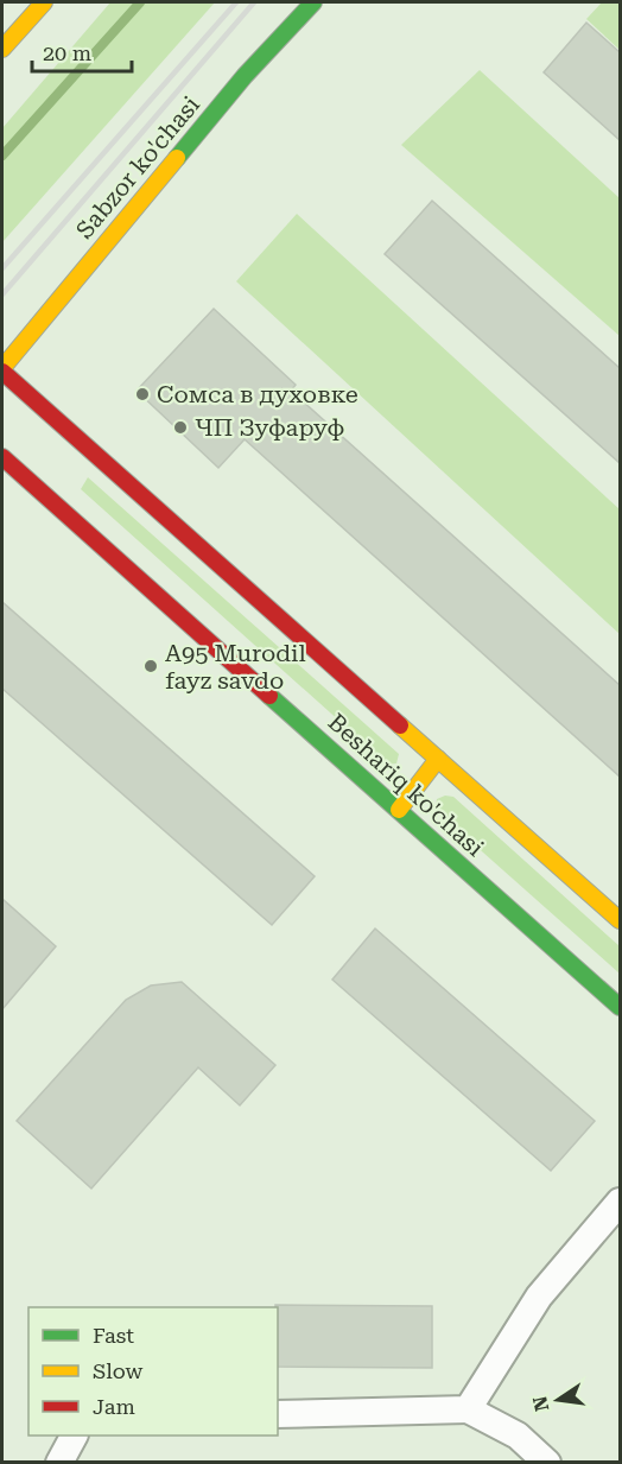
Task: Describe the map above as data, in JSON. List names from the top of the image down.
{
  "streets": {
    "main road": ["Sabzor ko'chasi", "Beshariq ko'chasi"]
  },
  "crossings": [
    ["Sabzor ko'chasi", "Beshariq ko'chasi"]
  ],
  "places": ["Сомса в духовке", "ЧП Зуфаруф", "A95 Murodil fayz savdo"],
  "legend": ["Fast", "Slow", "Jam"],
  "scale_bar": "20 m",
  "north": "left"
}
